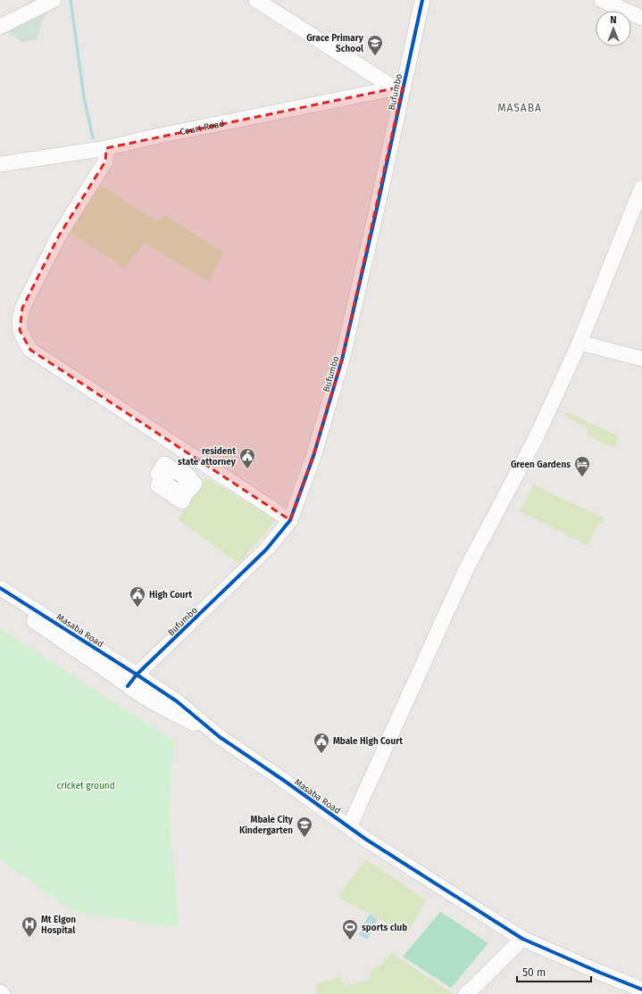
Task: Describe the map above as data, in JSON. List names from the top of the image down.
{
  "streets": {
    "street": ["Bufumbo", "Court Road", "Masaba Road"]
  },
  "crossings": [
    ["Bufumbo", "Court Road"],
    ["Bufumbo", "Masaba Road"]
  ],
  "districts": ["MASABA"],
  "parks": ["cricket ground"],
  "places": {
    "school or university": ["Grace Primary School", "Mbale City Kindergarten"],
    "public building": ["resident state attorney", "High Court", "Mbale High Court"],
    "hotel": ["Green Gardens"],
    "hospital": ["Mt Elgon Hospital"],
    "sports": ["sports club"]
  },
  "scale_bar": "50 m",
  "north": "top"
}
